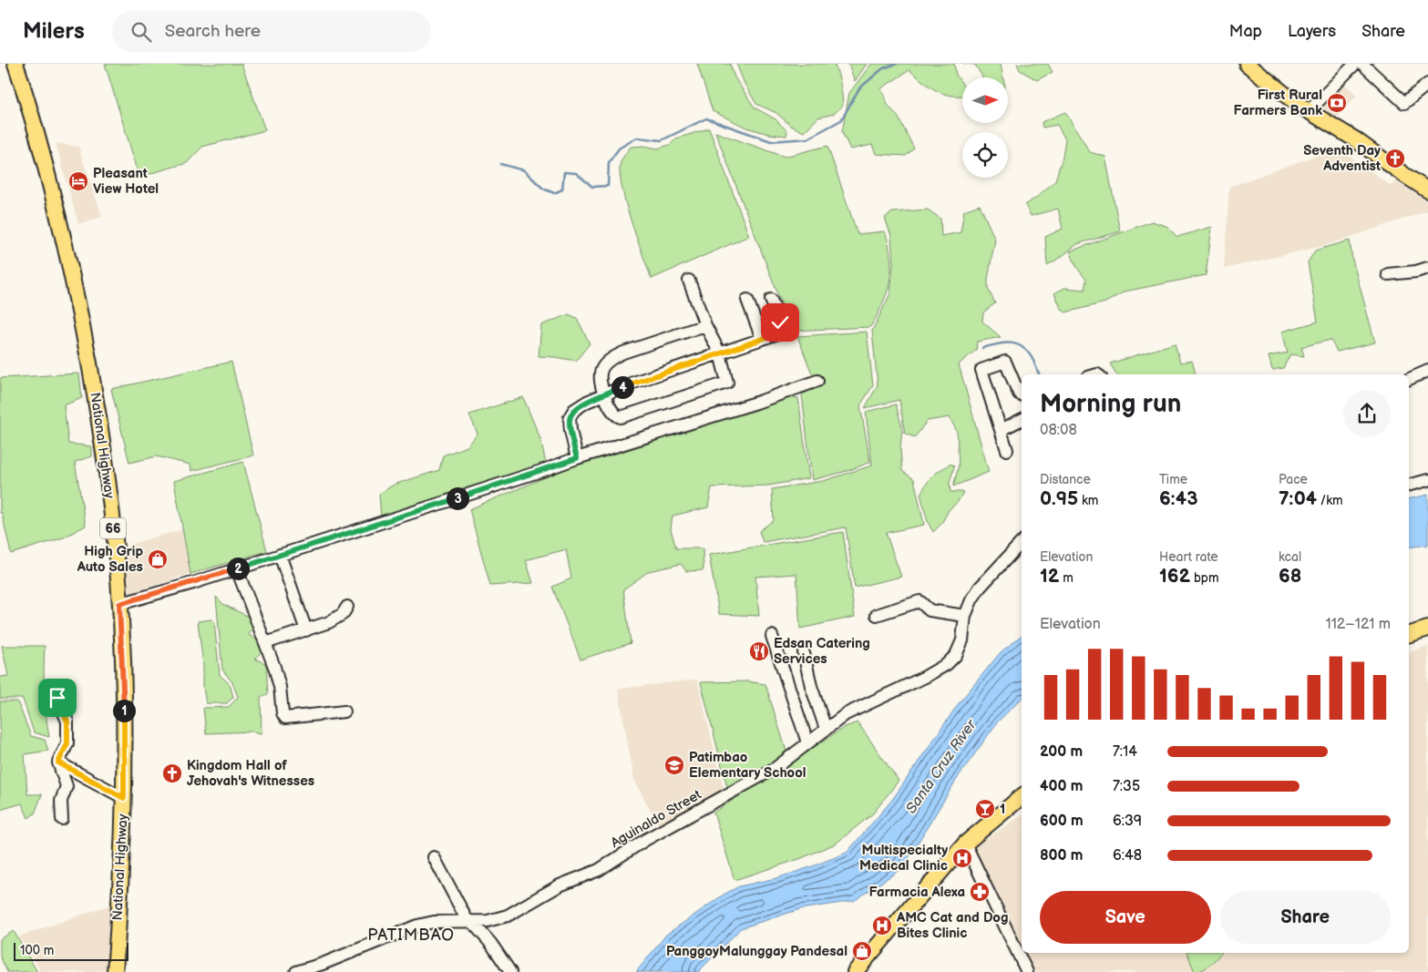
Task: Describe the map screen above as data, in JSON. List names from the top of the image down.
{
  "streets": {
    "main road": ["National Highway", "66"],
    "street": ["Aguinaldo Street"]
  },
  "districts": ["PATIMBAO"],
  "water": ["Santa Cruz River"],
  "places": {
    "bank": ["First Rural Farmers Bank"],
    "church": ["Seventh Day Adventist", "Kingdom Hall of Jehovah's Witnesses"],
    "hotel": ["Pleasant View Hotel"],
    "shop": ["High Grip Auto Sales", "PanggoyMalunggay Pandesal"],
    "restaurant": ["Edsan Catering Services"],
    "school or university": ["Patimbao Elementary School"],
    "bar": ["1"],
    "hospital": ["Multispecialty Medical Clinic", "AMC Cat and Dog Bites Clinic"],
    "pharmacy": ["Farmacia Alexa"]
  },
  "scale_bar": "100 m",
  "north": "right",
  "page": {
    "header": "Milers",
    "search": "Search here",
    "nav": ["Map", "Layers", "Share"],
    "heading": ["Morning run", "08:08"],
    "pins": [
      "4",
      "3",
      "2",
      "1"
    ],
    "stats": [
      ["Distance", "0.95 km"],
      ["Time", "6:43"],
      ["Pace", "7:04 /km"],
      ["Elevation", "12 m"],
      ["Heart rate", "162 bpm"],
      ["kcal", "68"]
    ],
    "chart": ["Elevation", "112–121 m"],
    "list": [
      {
        "name": "200 m",
        "note": "7:14"
      },
      {
        "name": "400 m",
        "note": "7:35"
      },
      {
        "name": "600 m",
        "note": "6:39"
      },
      {
        "name": "800 m",
        "note": "6:48"
      }
    ],
    "buttons": ["Save", "Share"],
    "scale": "100 m"
  }
}
